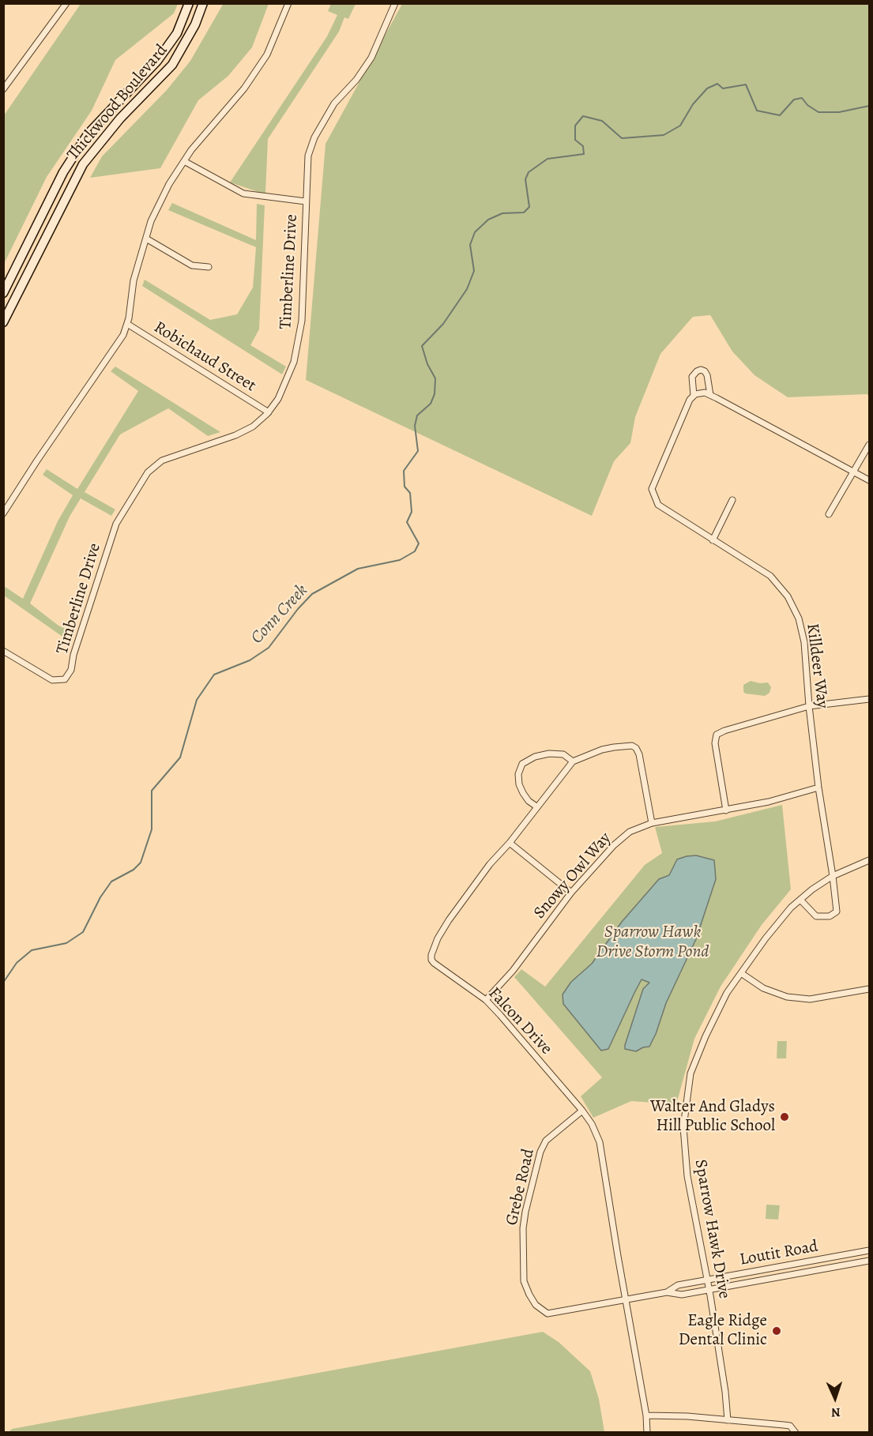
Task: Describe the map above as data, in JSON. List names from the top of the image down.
{
  "streets": {
    "main road": ["Thickwood Boulevard"],
    "street": [
      "Timberline Drive",
      "Robichaud Street",
      "Killdeer Way",
      "Snowy Owl Way",
      "Falcon Drive",
      "Grebe Road",
      "Sparrow Hawk Drive",
      "Loutit Road"
    ]
  },
  "crossings": [
    ["Timberline Drive", "Robichaud Street"],
    ["Killdeer Way", "Snowy Owl Way"],
    ["Killdeer Way", "Sparrow Hawk Drive"],
    ["Snowy Owl Way", "Falcon Drive"],
    ["Falcon Drive", "Grebe Road"],
    ["Falcon Drive", "Loutit Road"],
    ["Grebe Road", "Loutit Road"],
    ["Sparrow Hawk Drive", "Loutit Road"]
  ],
  "water": ["Conn Creek", "Sparrow Hawk Drive Storm Pond"],
  "places": ["Walter And Gladys Hill Public School", "Eagle Ridge Dental Clinic"],
  "north": "bottom"
}
